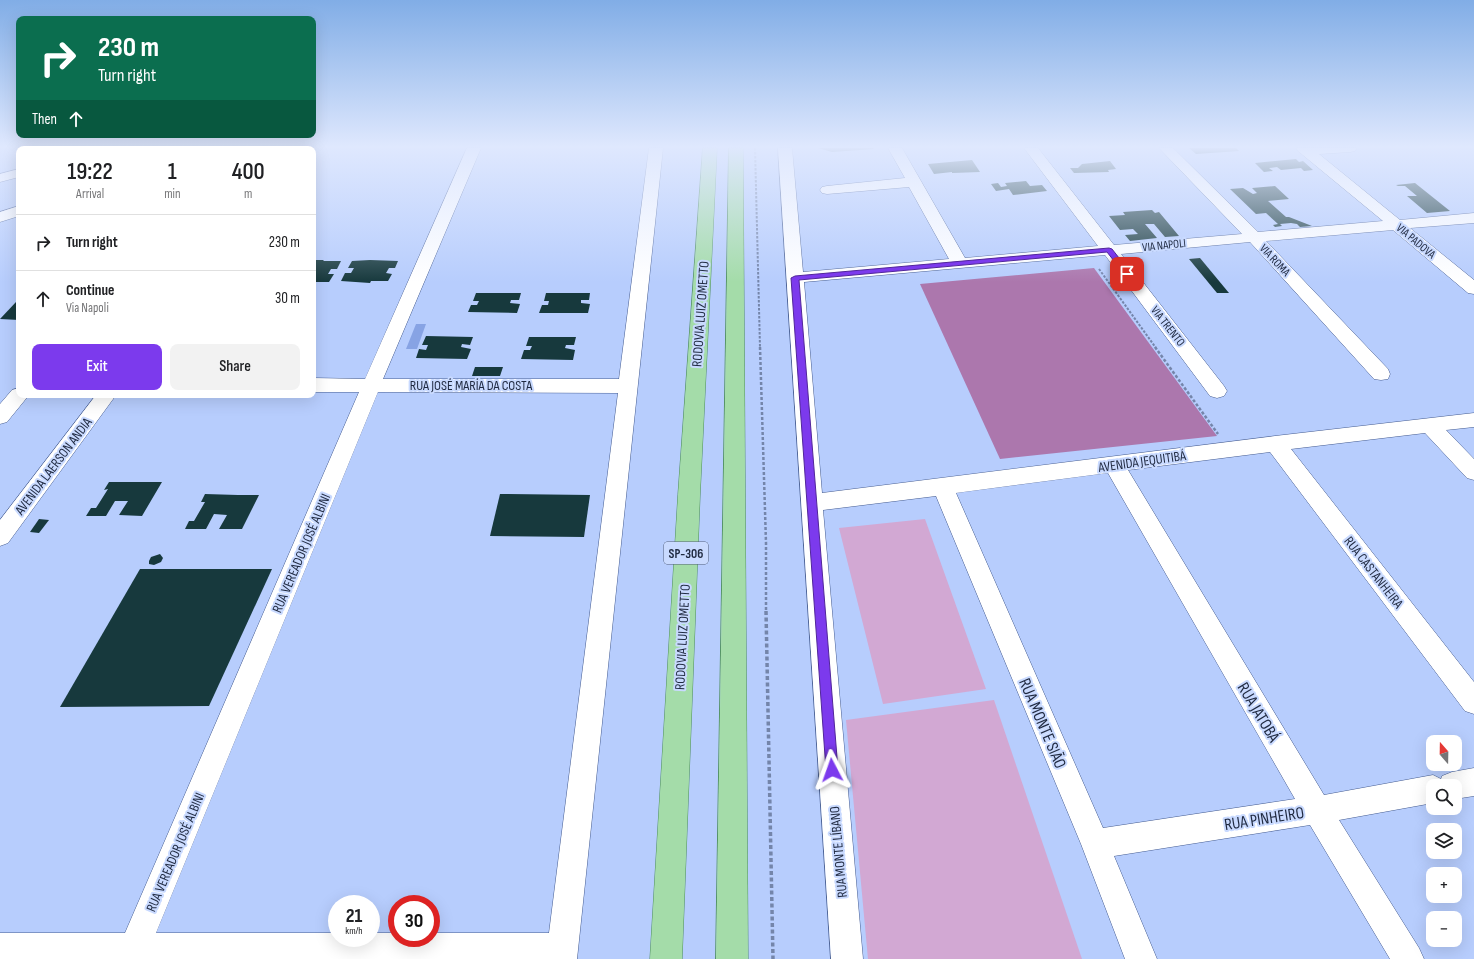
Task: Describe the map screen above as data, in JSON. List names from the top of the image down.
{
  "streets": {
    "main road": ["RODOVIA LUIZ OMETTO", "SP-306"],
    "street": [
      "VIA PADOVA",
      "VIA NAPOLI",
      "VIA ROMA",
      "VIA TRENTO",
      "RUA JOSÉ MARÍA DA COSTA",
      "AVENIDA JEQUITIBÁ",
      "AVENIDA LAERSON ANDIA",
      "RUA VEREADOR JOSÉ ALBINI",
      "RUA CASTANHEIRA",
      "RUA JATOBÁ",
      "RUA MONTE SIÃO",
      "RUA PINHEIRO",
      "RUA MONTE LÍBANO"
    ]
  },
  "crossings": [
    ["VIA PADOVA", "VIA NAPOLI"],
    ["VIA NAPOLI", "VIA ROMA"],
    ["VIA NAPOLI", "VIA TRENTO"],
    ["VIA NAPOLI", "RUA MONTE LÍBANO"],
    ["RUA JOSÉ MARÍA DA COSTA", "RUA VEREADOR JOSÉ ALBINI"],
    ["AVENIDA JEQUITIBÁ", "RUA CASTANHEIRA"],
    ["AVENIDA JEQUITIBÁ", "RUA JATOBÁ"],
    ["AVENIDA JEQUITIBÁ", "RUA MONTE SIÃO"],
    ["AVENIDA JEQUITIBÁ", "RUA MONTE LÍBANO"],
    ["RUA JATOBÁ", "RUA PINHEIRO"],
    ["RUA MONTE SIÃO", "RUA PINHEIRO"]
  ],
  "north": "top",
  "page": {
    "turn": ["230 m", "Turn right"],
    "then": "Then",
    "eta": [
      "19:22",
      "Arrival",
      "1",
      "min",
      "400",
      "m"
    ],
    "list": [
      {
        "name": "Turn right",
        "value": "230 m"
      },
      {
        "name": "Continue",
        "note": "Via Napoli",
        "value": "30 m"
      }
    ],
    "buttons": ["Exit", "Share"],
    "map_buttons": ["+", "−"],
    "speed": "21 km/h",
    "limit": "30"
  }
}
